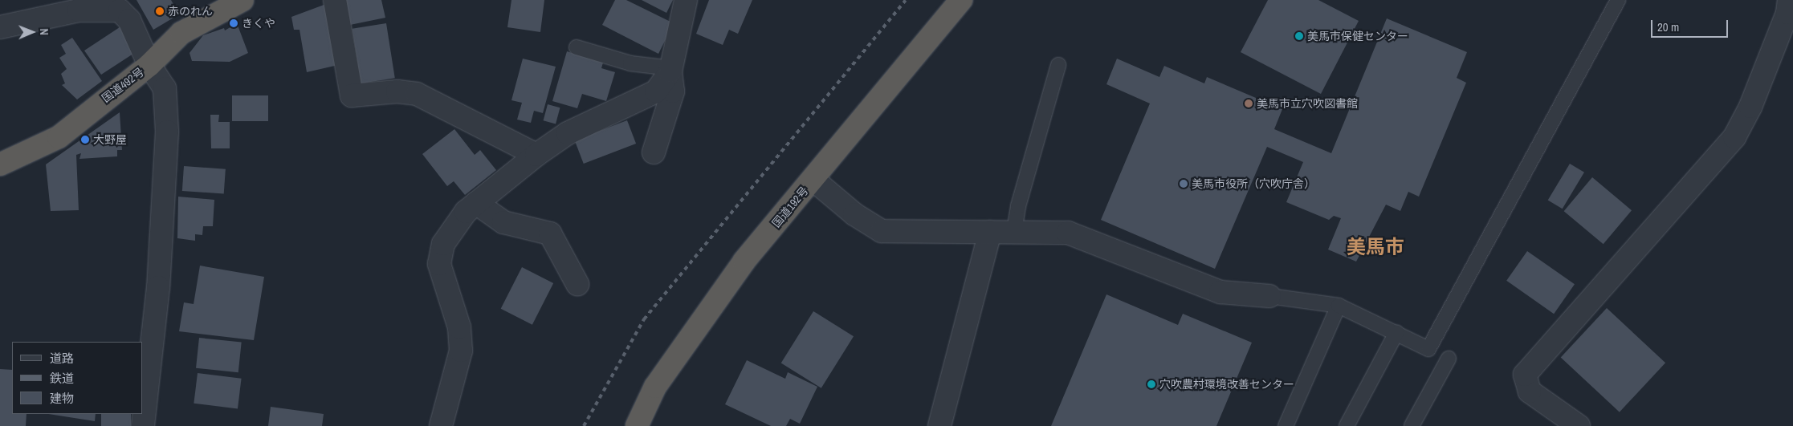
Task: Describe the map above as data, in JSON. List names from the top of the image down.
{
  "streets": {
    "highway": ["国道492号", "国道192号"]
  },
  "districts": ["美馬市"],
  "places": [
    "赤のれん",
    "きくや",
    "美馬市保健センター",
    "美馬市立穴吹図書館",
    "大野屋",
    "美馬市役所（穴吹庁舎）",
    "穴吹農村環境改善センター"
  ],
  "legend": ["道路", "鉄道", "建物"],
  "scale_bar": "20 m",
  "north": "right"
}
